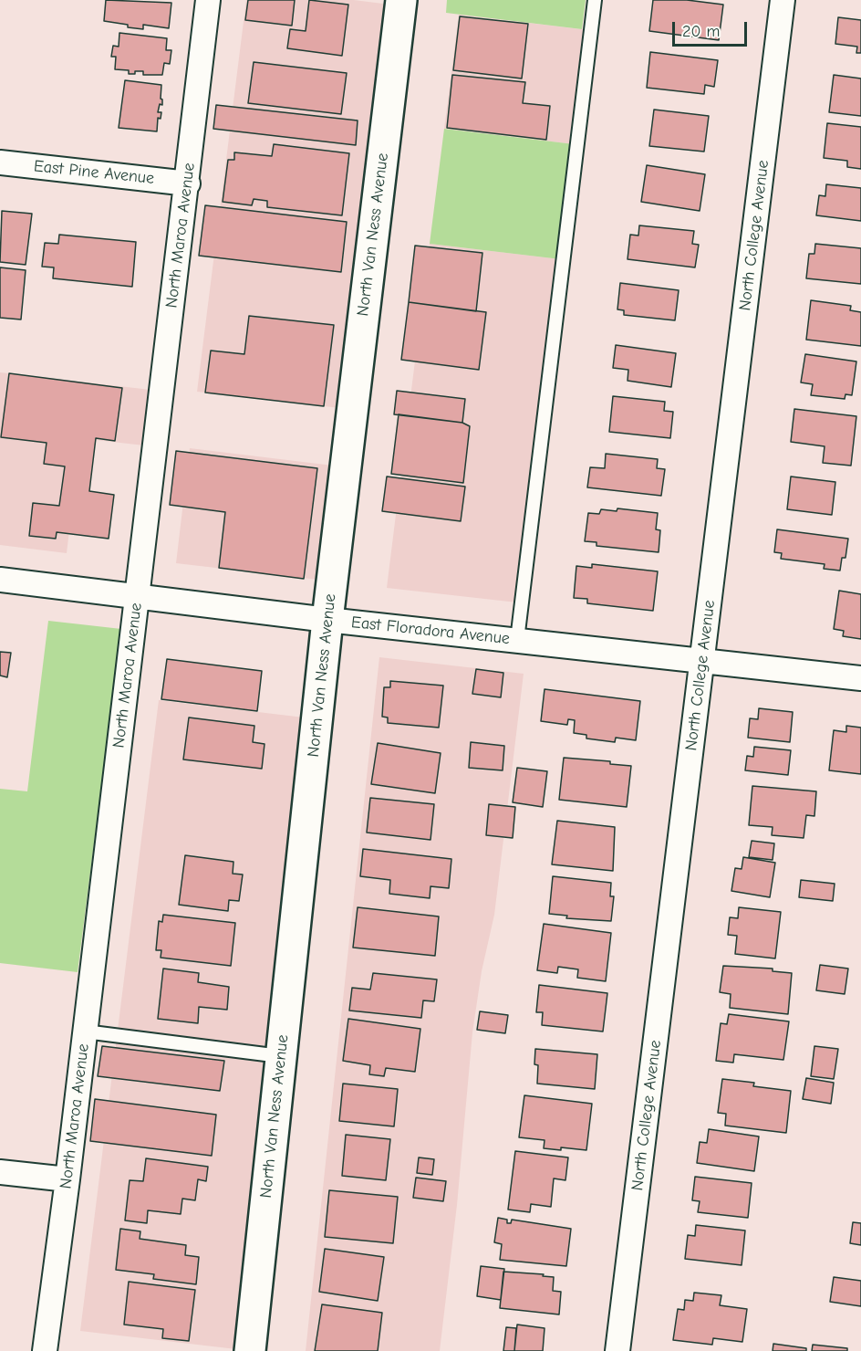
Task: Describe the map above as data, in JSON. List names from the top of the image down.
{
  "streets": {
    "main road": ["North Van Ness Avenue"],
    "street": [
      "East Pine Avenue",
      "North Maroa Avenue",
      "North College Avenue",
      "East Floradora Avenue"
    ]
  },
  "crossings": [
    ["East Pine Avenue", "North Maroa Avenue"],
    ["North Van Ness Avenue", "East Floradora Avenue"],
    ["North Maroa Avenue", "East Floradora Avenue"],
    ["North College Avenue", "East Floradora Avenue"]
  ],
  "scale_bar": "20 m"
}
